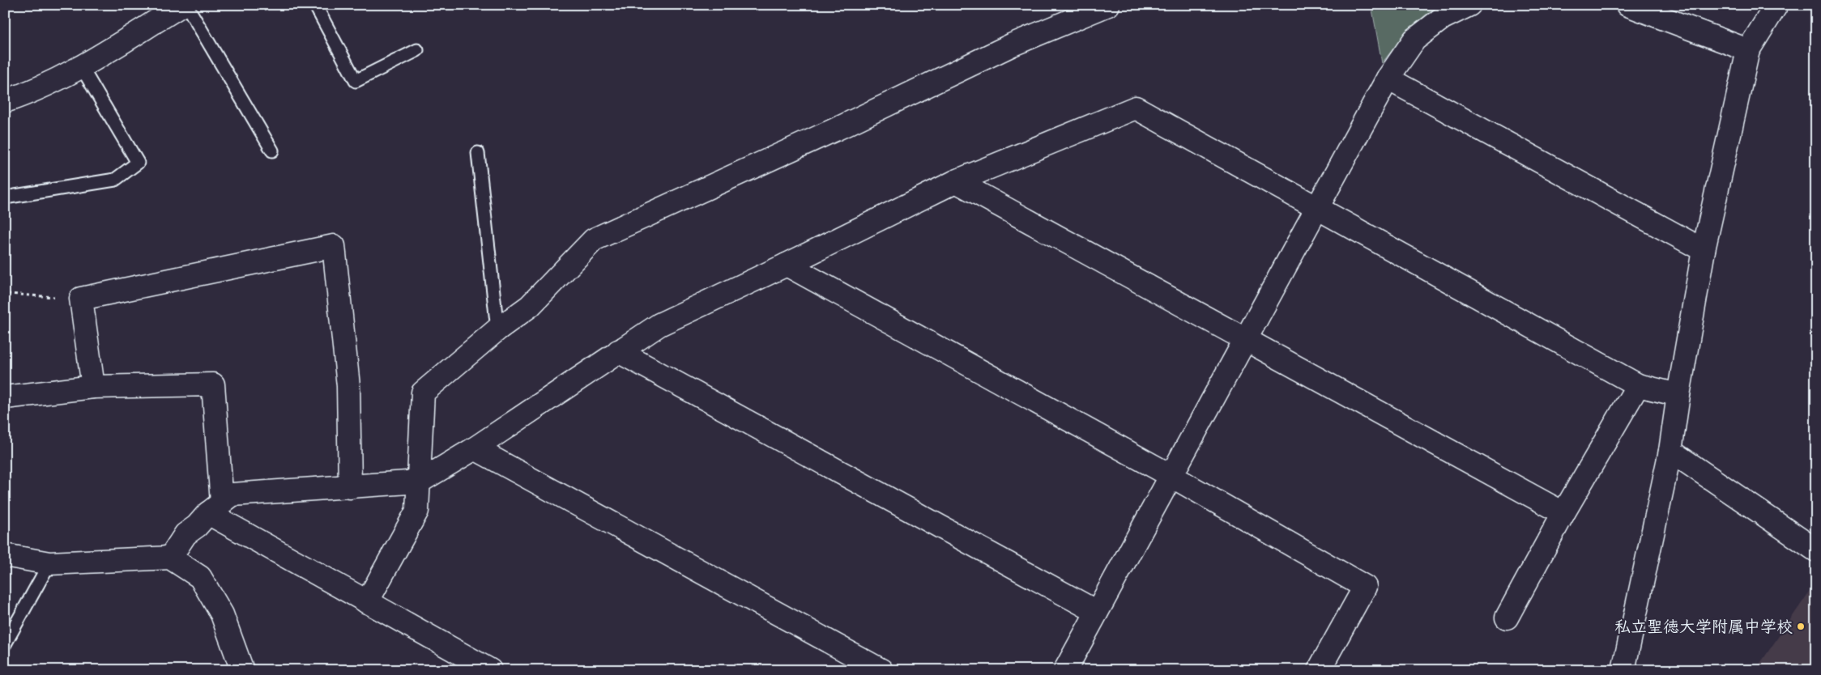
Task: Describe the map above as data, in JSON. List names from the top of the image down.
{
  "places": ["私立聖徳大学附属中学校"]
}
